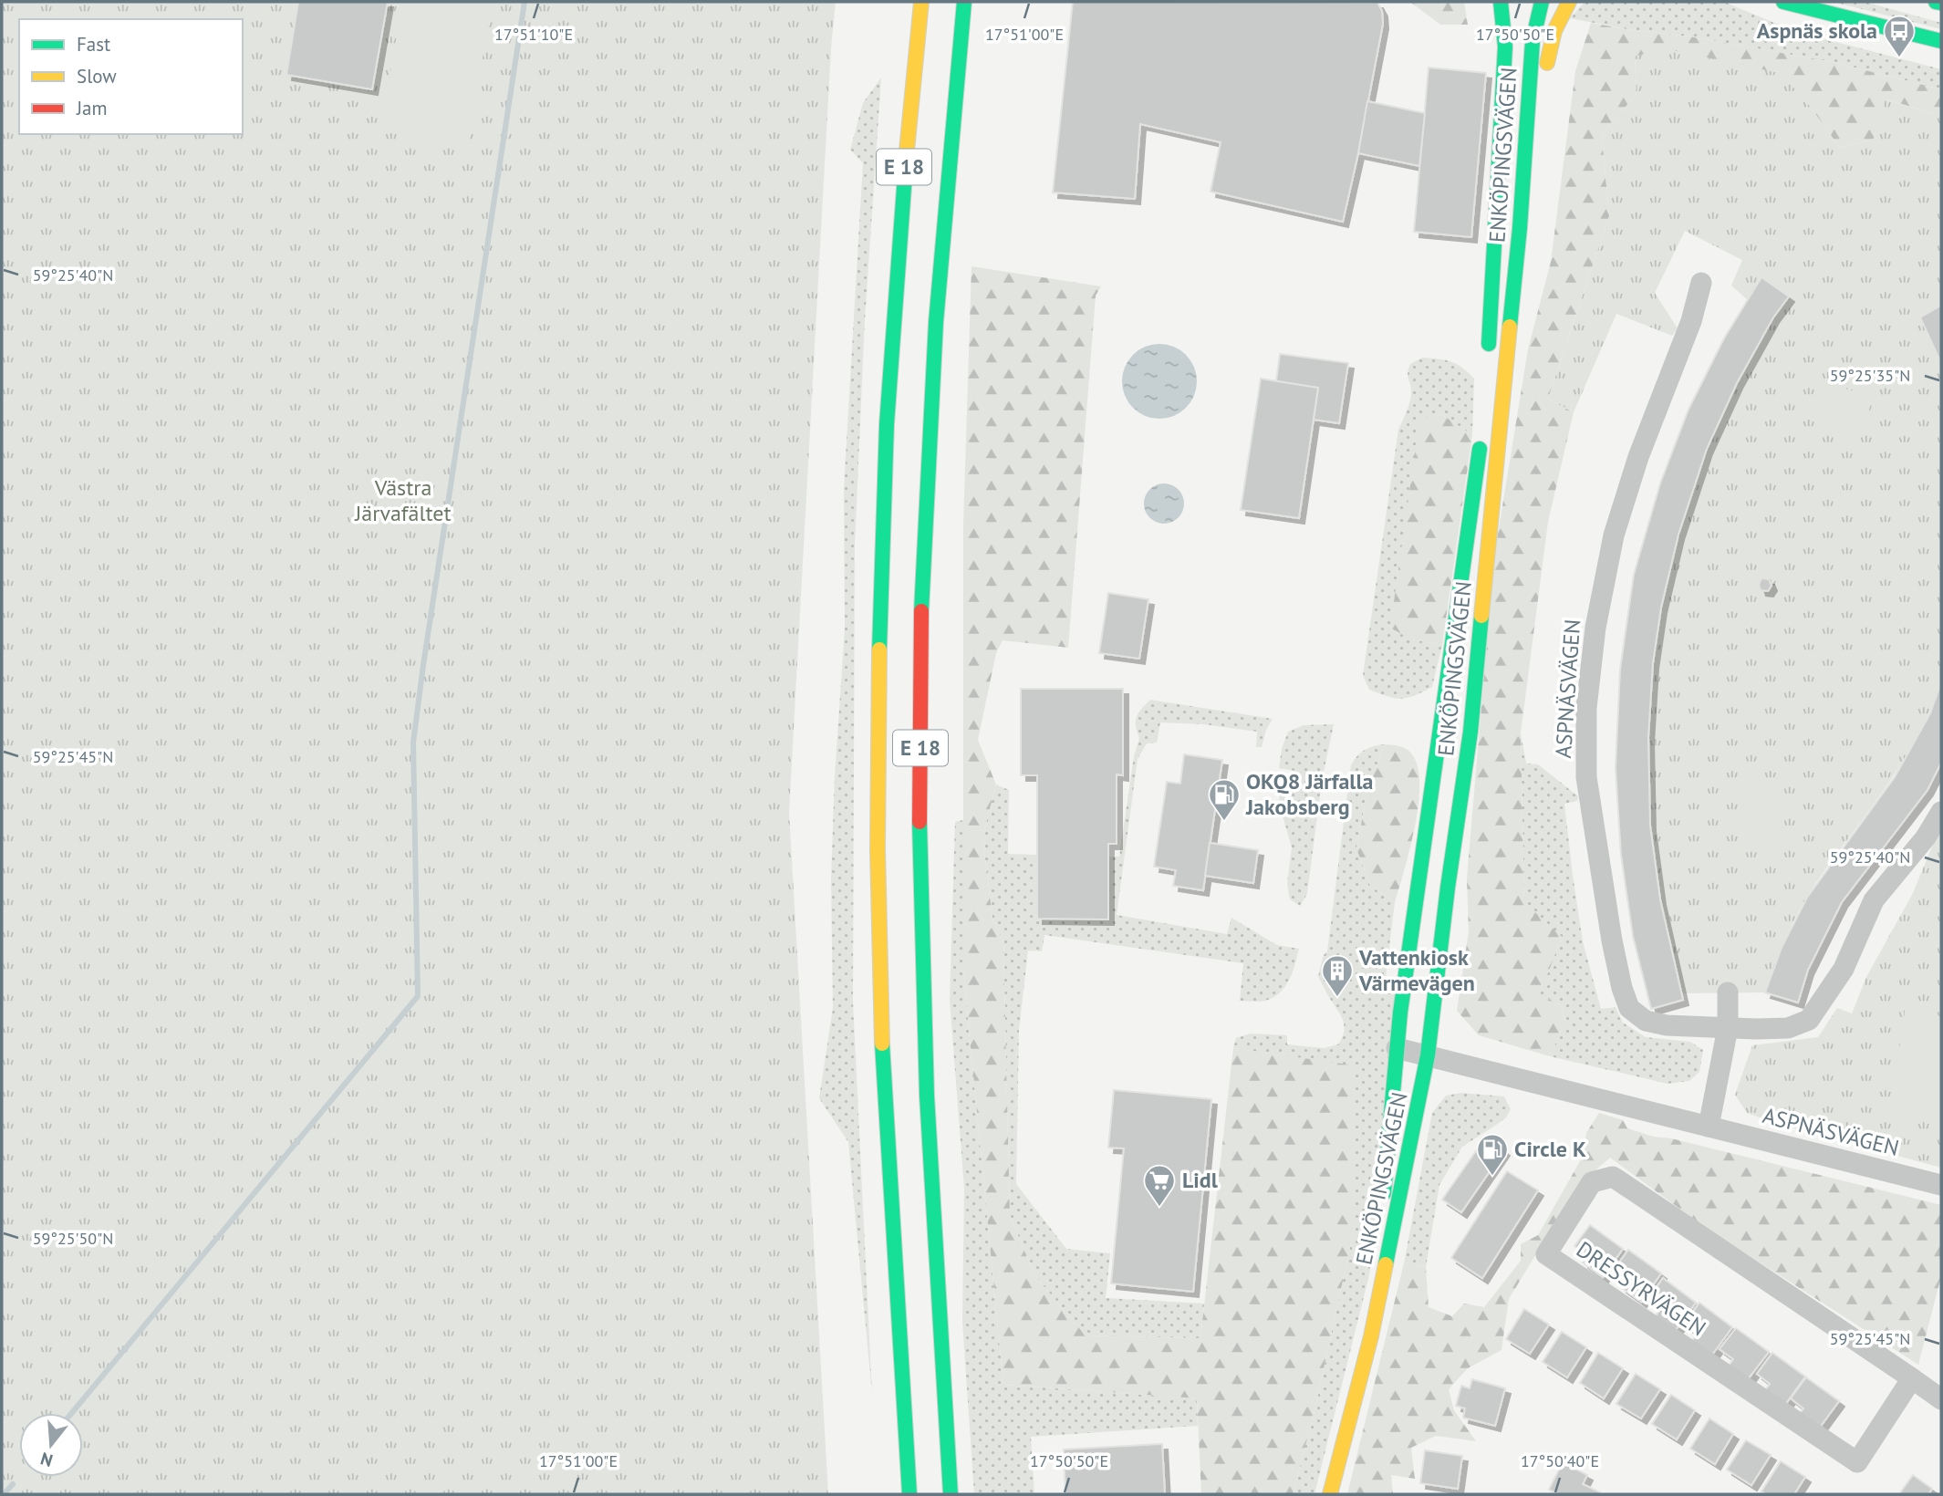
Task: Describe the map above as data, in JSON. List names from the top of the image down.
{
  "streets": {
    "main road": ["ENKÖPINGSVÄGEN", "E 18"],
    "street": ["ASPNÄSVÄGEN", "DRESSYRVÄGEN"]
  },
  "crossings": [
    ["ENKÖPINGSVÄGEN", "ASPNÄSVÄGEN"]
  ],
  "parks": ["Västra Järvafältet"],
  "places": {
    "bus stop": ["Aspnäs skola"],
    "fuel station": ["OKQ8 Järfalla Jakobsberg", "Circle K"],
    "building": ["Vattenkiosk Värmevägen"],
    "supermarket": ["Lidl"]
  },
  "legend": ["Fast", "Slow", "Jam"],
  "north": "bottom",
  "coordinates": [
    "17°51'10\"E",
    "17°51'00\"E",
    "17°50'50\"E",
    "59°25'40\"N",
    "59°25'35\"N",
    "59°25'45\"N",
    "59°25'50\"N",
    "17°50'40\"E"
  ]
}
